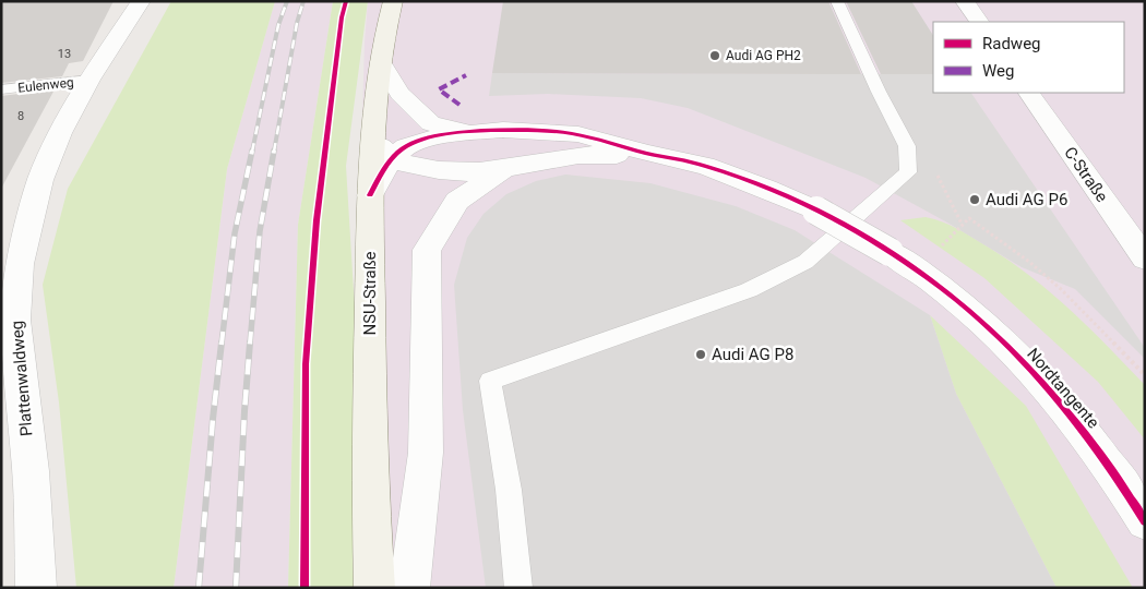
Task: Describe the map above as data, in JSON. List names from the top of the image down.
{
  "streets": {
    "main road": ["NSU-Straße"],
    "street": ["C-Straße", "Plattenwaldweg", "Nordtangente"],
    "lane": ["Eulenweg"]
  },
  "crossings": [
    ["Eulenweg", "Plattenwaldweg"]
  ],
  "places": ["Audi AG PH2", "Audi AG P6", "Audi AG P8"],
  "house_numbers": ["13", "8"],
  "legend": ["Radweg", "Weg"]
}
